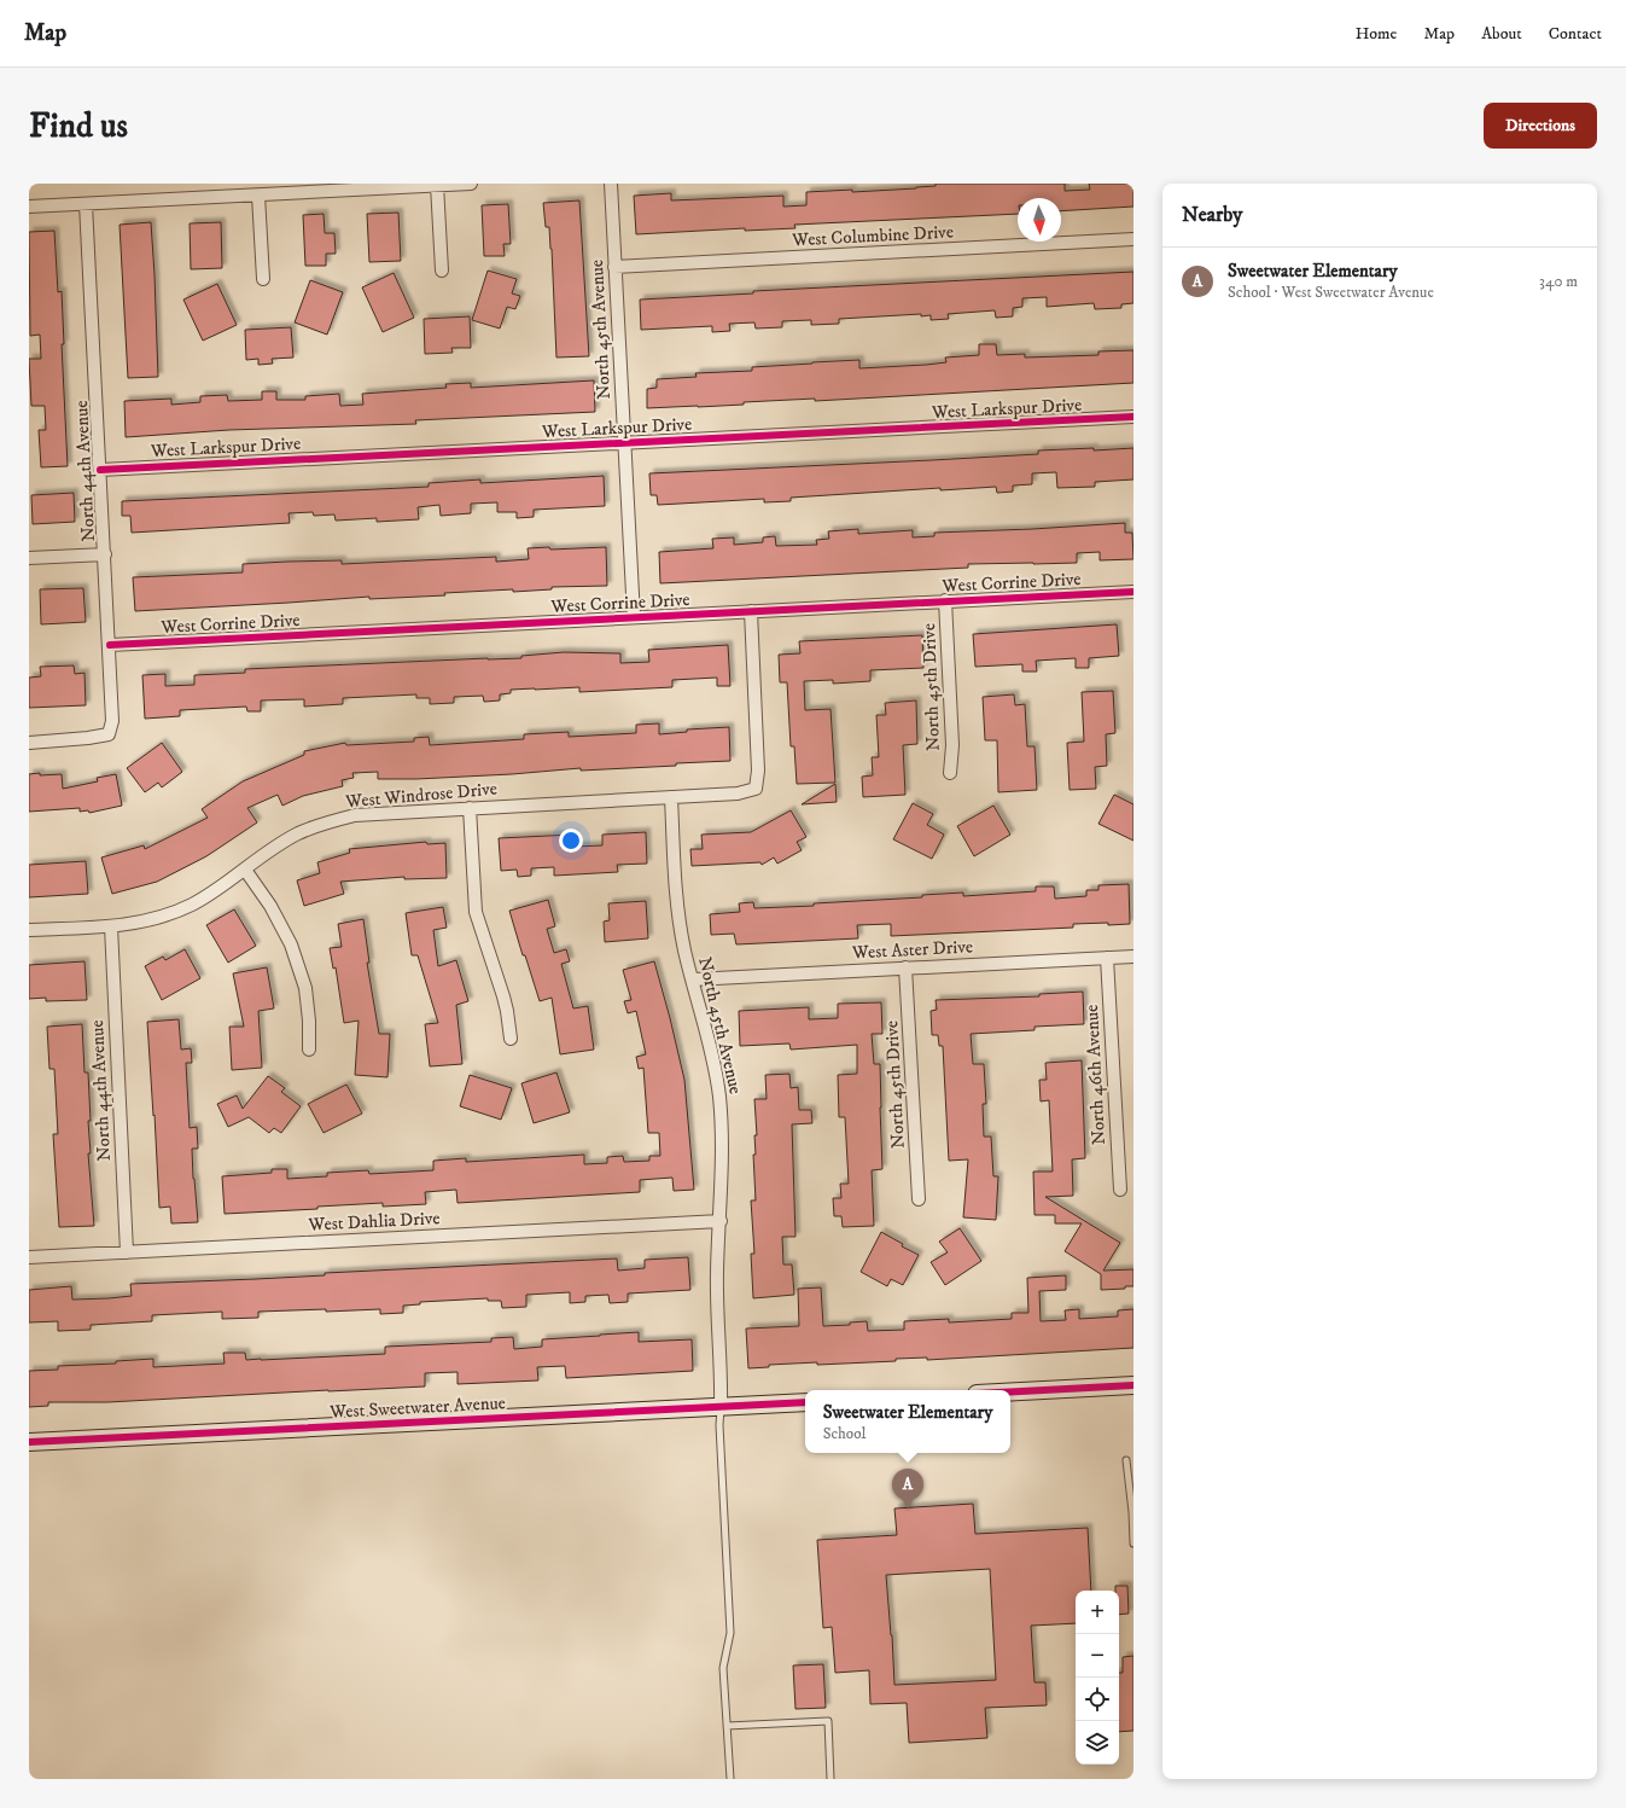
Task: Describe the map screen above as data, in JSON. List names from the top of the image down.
{
  "streets": {
    "street": [
      "West Columbine Drive",
      "North 45th Avenue",
      "West Larkspur Drive",
      "North 44th Avenue",
      "West Corrine Drive",
      "North 45th Drive",
      "West Windrose Drive",
      "West Aster Drive",
      "North 46th Avenue",
      "West Dahlia Drive",
      "West Sweetwater Avenue"
    ]
  },
  "crossings": [
    ["West Columbine Drive", "North 45th Avenue"],
    ["North 45th Avenue", "West Larkspur Drive"],
    ["North 45th Avenue", "West Corrine Drive"],
    ["North 45th Avenue", "West Windrose Drive"],
    ["North 45th Avenue", "West Aster Drive"],
    ["North 45th Avenue", "West Dahlia Drive"],
    ["North 45th Avenue", "West Sweetwater Avenue"],
    ["West Larkspur Drive", "North 44th Avenue"],
    ["North 44th Avenue", "West Corrine Drive"],
    ["North 44th Avenue", "West Windrose Drive"],
    ["North 44th Avenue", "West Dahlia Drive"],
    ["West Corrine Drive", "North 45th Drive"],
    ["West Corrine Drive", "West Windrose Drive"],
    ["North 45th Drive", "West Aster Drive"],
    ["West Aster Drive", "North 46th Avenue"]
  ],
  "north": "bottom",
  "page": {
    "header": "Map",
    "nav": [
      "Home",
      "Map",
      "About",
      "Contact"
    ],
    "buttons": "Directions",
    "title": "Find us",
    "heading": "Nearby",
    "list": [
      {
        "mark": "A",
        "name": "Sweetwater Elementary",
        "note": "School · West Sweetwater Avenue",
        "value": "340 m"
      }
    ],
    "popup": ["Sweetwater Elementary", "School"],
    "pins": "A",
    "map_buttons": ["+", "−"]
  }
}
